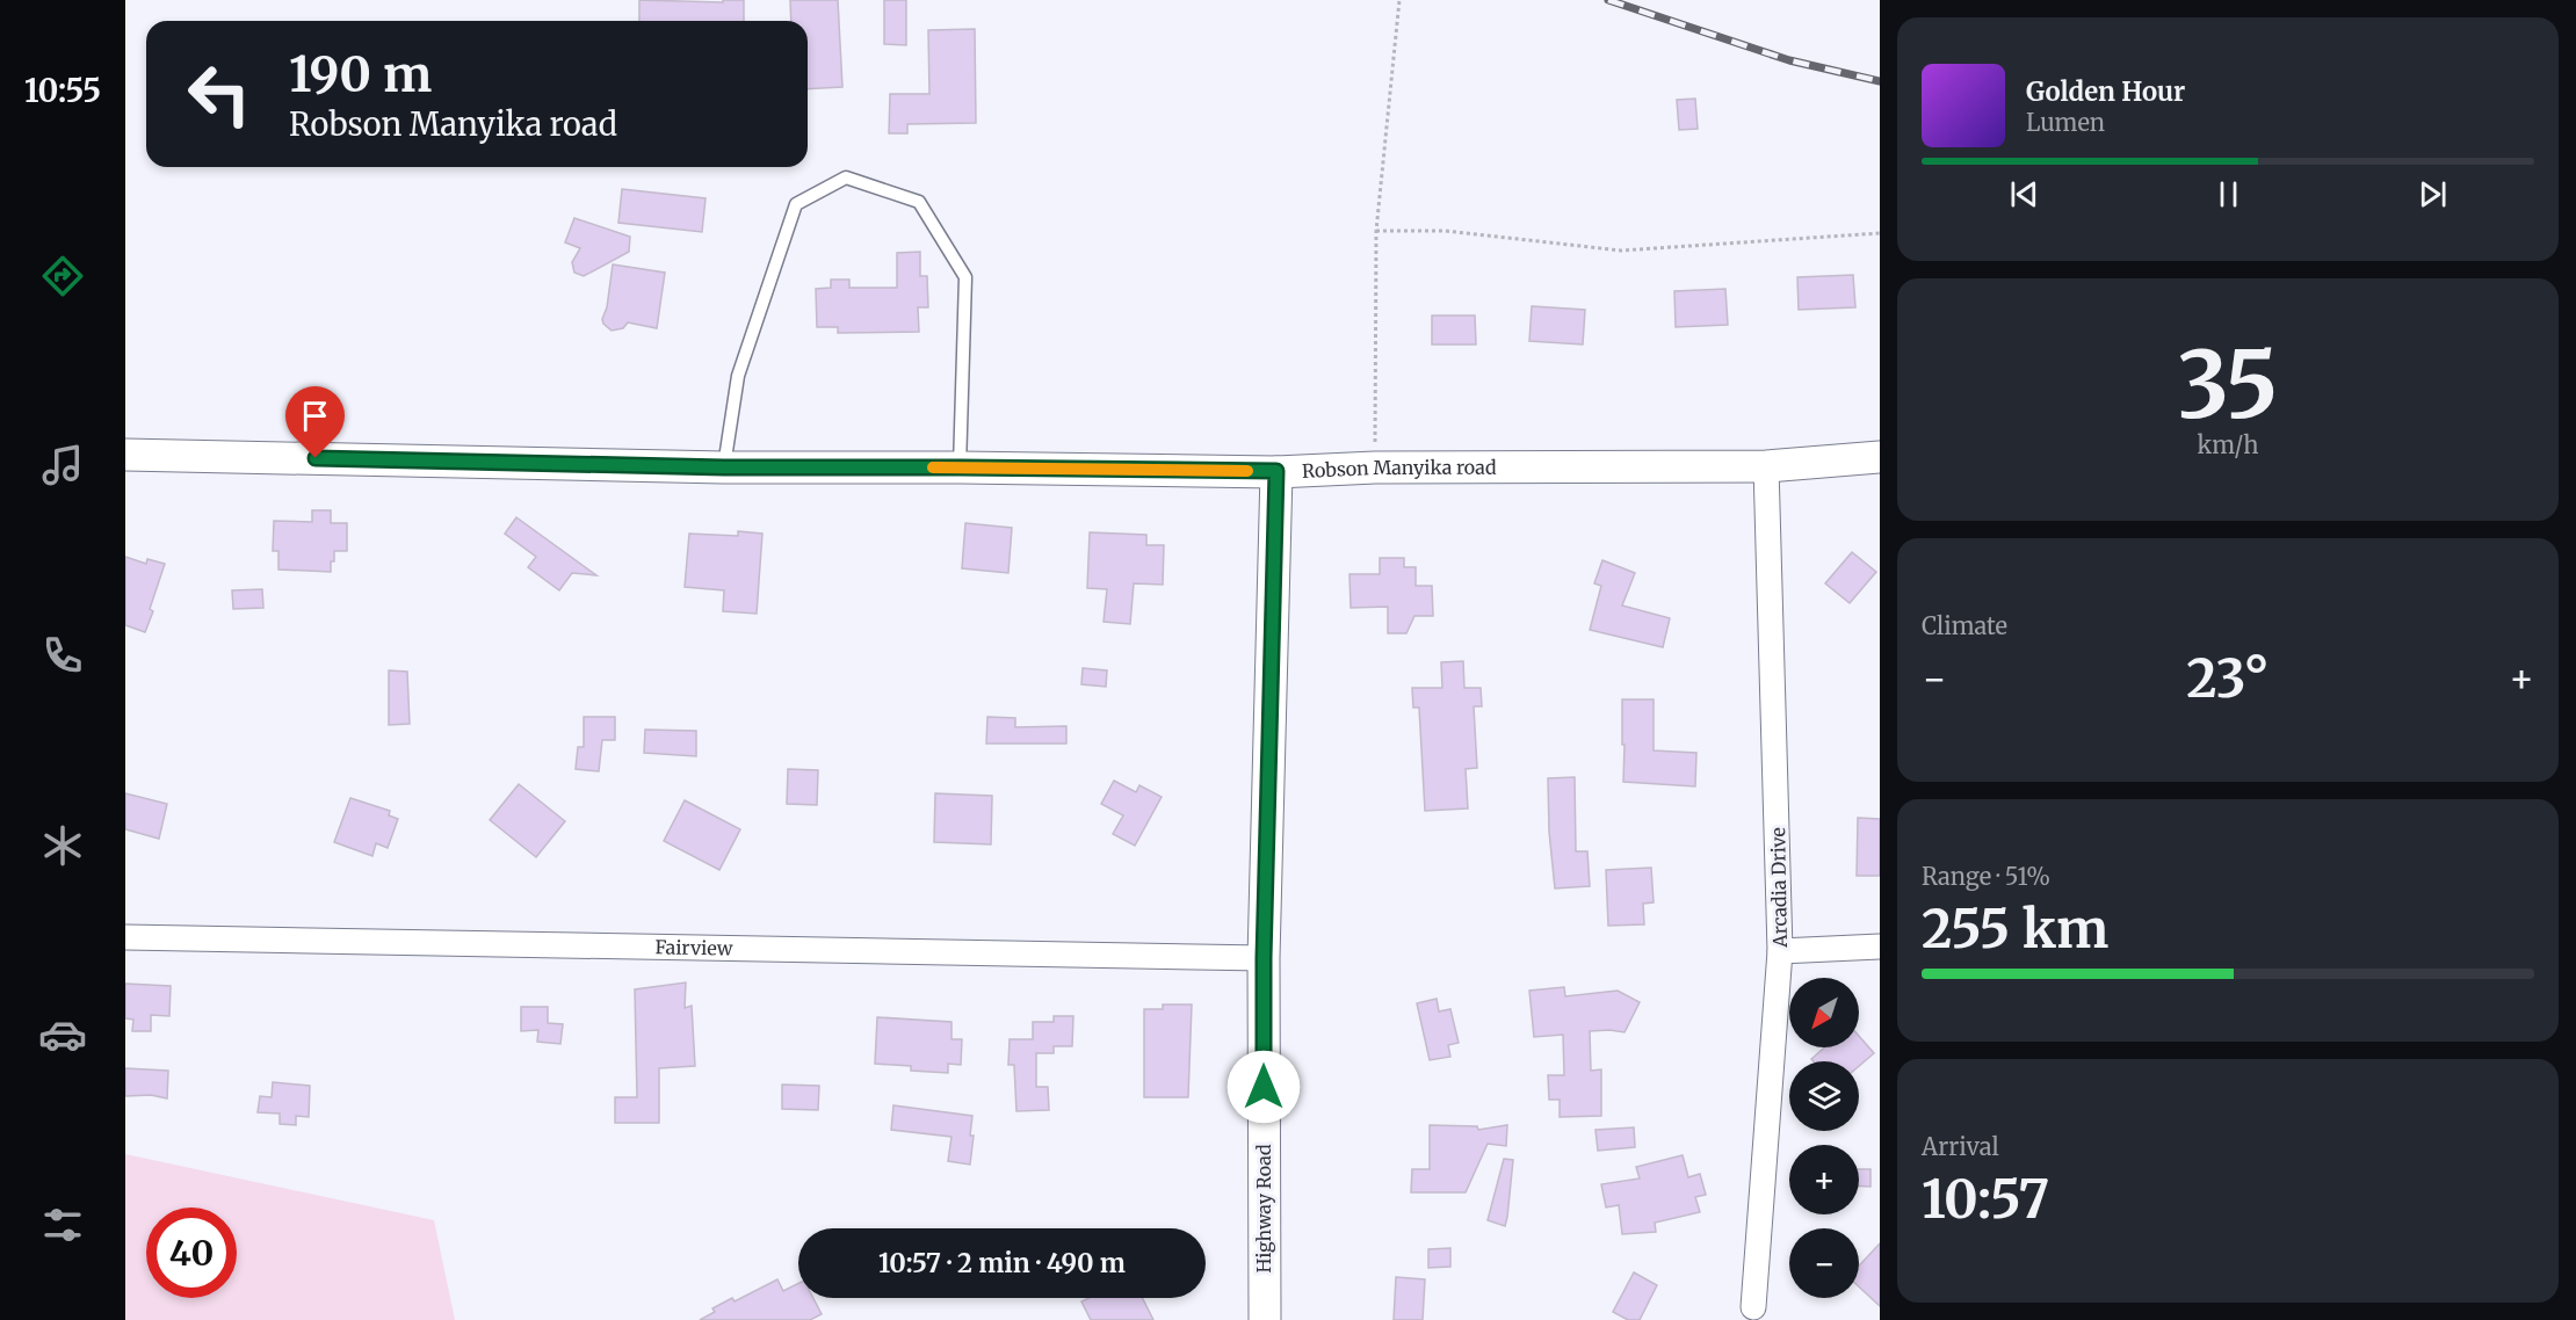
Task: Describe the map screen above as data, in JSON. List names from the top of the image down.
{
  "streets": {
    "street": [
      "Robson Manyika road",
      "Arcadia Drive",
      "Fairview",
      "Highway Road"
    ]
  },
  "crossings": [
    ["Robson Manyika road", "Arcadia Drive"],
    ["Robson Manyika road", "Highway Road"],
    ["Fairview", "Highway Road"]
  ],
  "north": "bottom left",
  "page": {
    "tabs": "10:55",
    "turn": ["190 m", "Robson Manyika road"],
    "song": ["Golden Hour", "Lumen"],
    "tile": [
      ["35", "km/h"],
      "Climate",
      ["Range · 51%", "255 km"],
      ["Arrival", "10:57"]
    ],
    "heat": ["−", "23°", "+"],
    "map_buttons": ["+", "−"],
    "limit": "40",
    "trip": "10:57 · 2 min · 490 m"
  }
}
